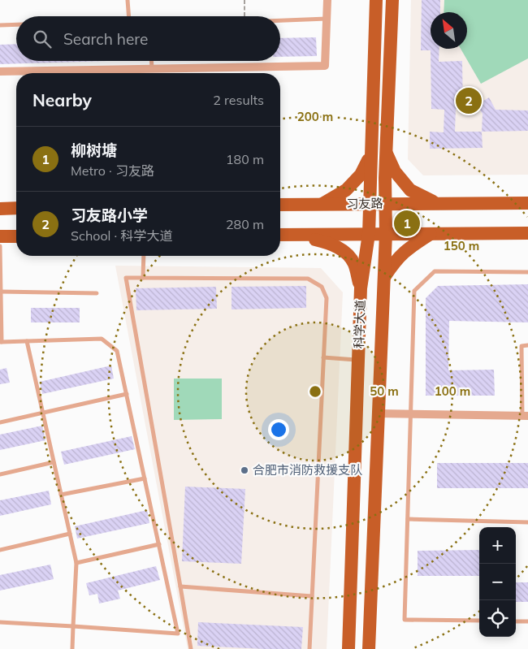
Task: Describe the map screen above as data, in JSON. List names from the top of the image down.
{
  "streets": {
    "main road": ["习友路", "科学大道"]
  },
  "crossings": [
    ["习友路", "科学大道"]
  ],
  "places": ["合肥市消防救援支队"],
  "north": "top left",
  "page": {
    "search": "Search here",
    "heading": ["Nearby", "2 results"],
    "pins": ["2", "1"],
    "list": [
      {
        "mark": "1",
        "name": "柳树塘",
        "note": "Metro · 习友路",
        "value": "180 m"
      },
      {
        "mark": "2",
        "name": "习友路小学",
        "note": "School · 科学大道",
        "value": "280 m"
      }
    ],
    "map_buttons": ["+", "−"]
  },
  "rings": [
    "200 m",
    "150 m",
    "50 m",
    "100 m"
  ]
}
